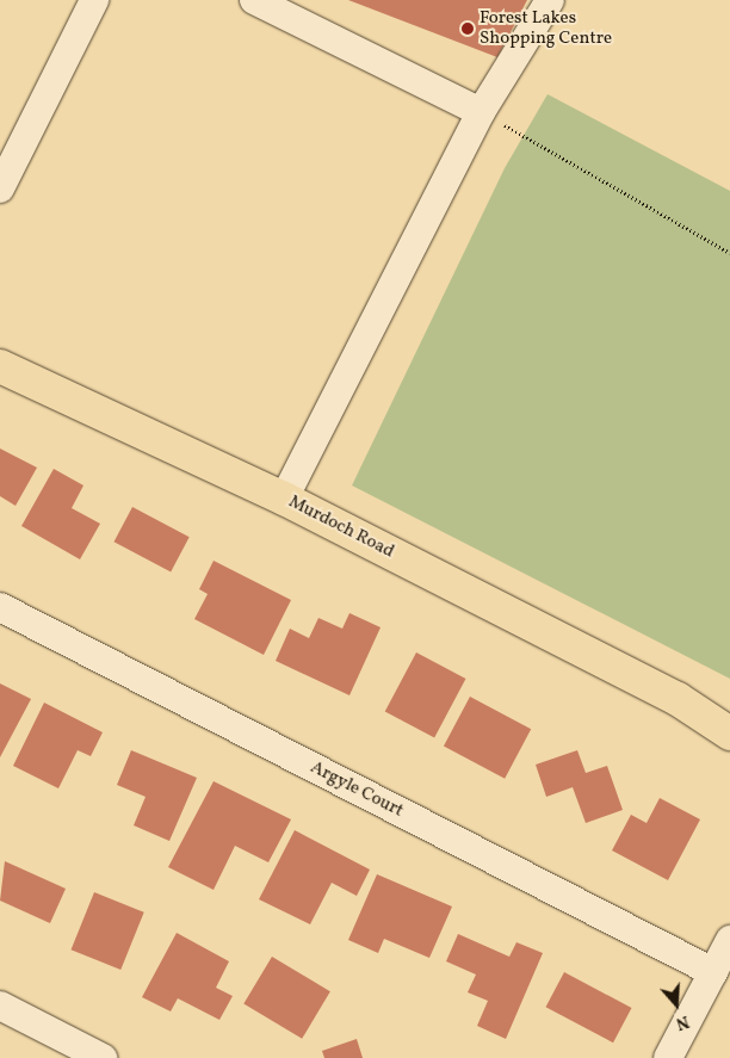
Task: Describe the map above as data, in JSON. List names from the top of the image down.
{
  "streets": {
    "main road": ["Murdoch Road"],
    "street": ["Argyle Court"]
  },
  "places": ["Forest Lakes Shopping Centre"],
  "north": "bottom"
}
